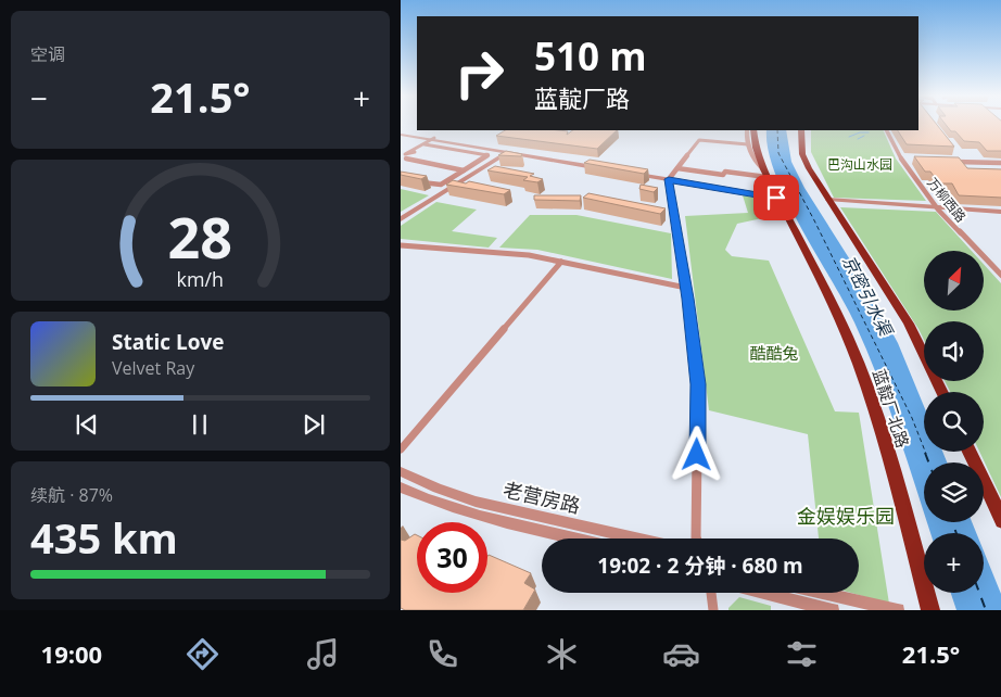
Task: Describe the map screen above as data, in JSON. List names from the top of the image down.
{
  "streets": {
    "highway": ["蓝靛厂北路"],
    "street": ["万柳西路", "老营房路"]
  },
  "water": ["京密引水渠"],
  "parks": ["巴沟山水园", "酷酷兔", "金娱娱乐园"],
  "north": "top right",
  "page": {
    "tile": [
      "空调",
      ["续航 · 87%", "435 km"]
    ],
    "turn": ["510 m", "蓝靛厂路"],
    "heat": ["−", "21.5°", "+"],
    "map_buttons": "+",
    "song": ["Static Love", "Velvet Ray"],
    "limit": "30",
    "trip": "19:02 · 2 分钟 · 680 m",
    "tabs": ["19:00", "21.5°"],
    "gauge": ["28", "km/h"]
  }
}
